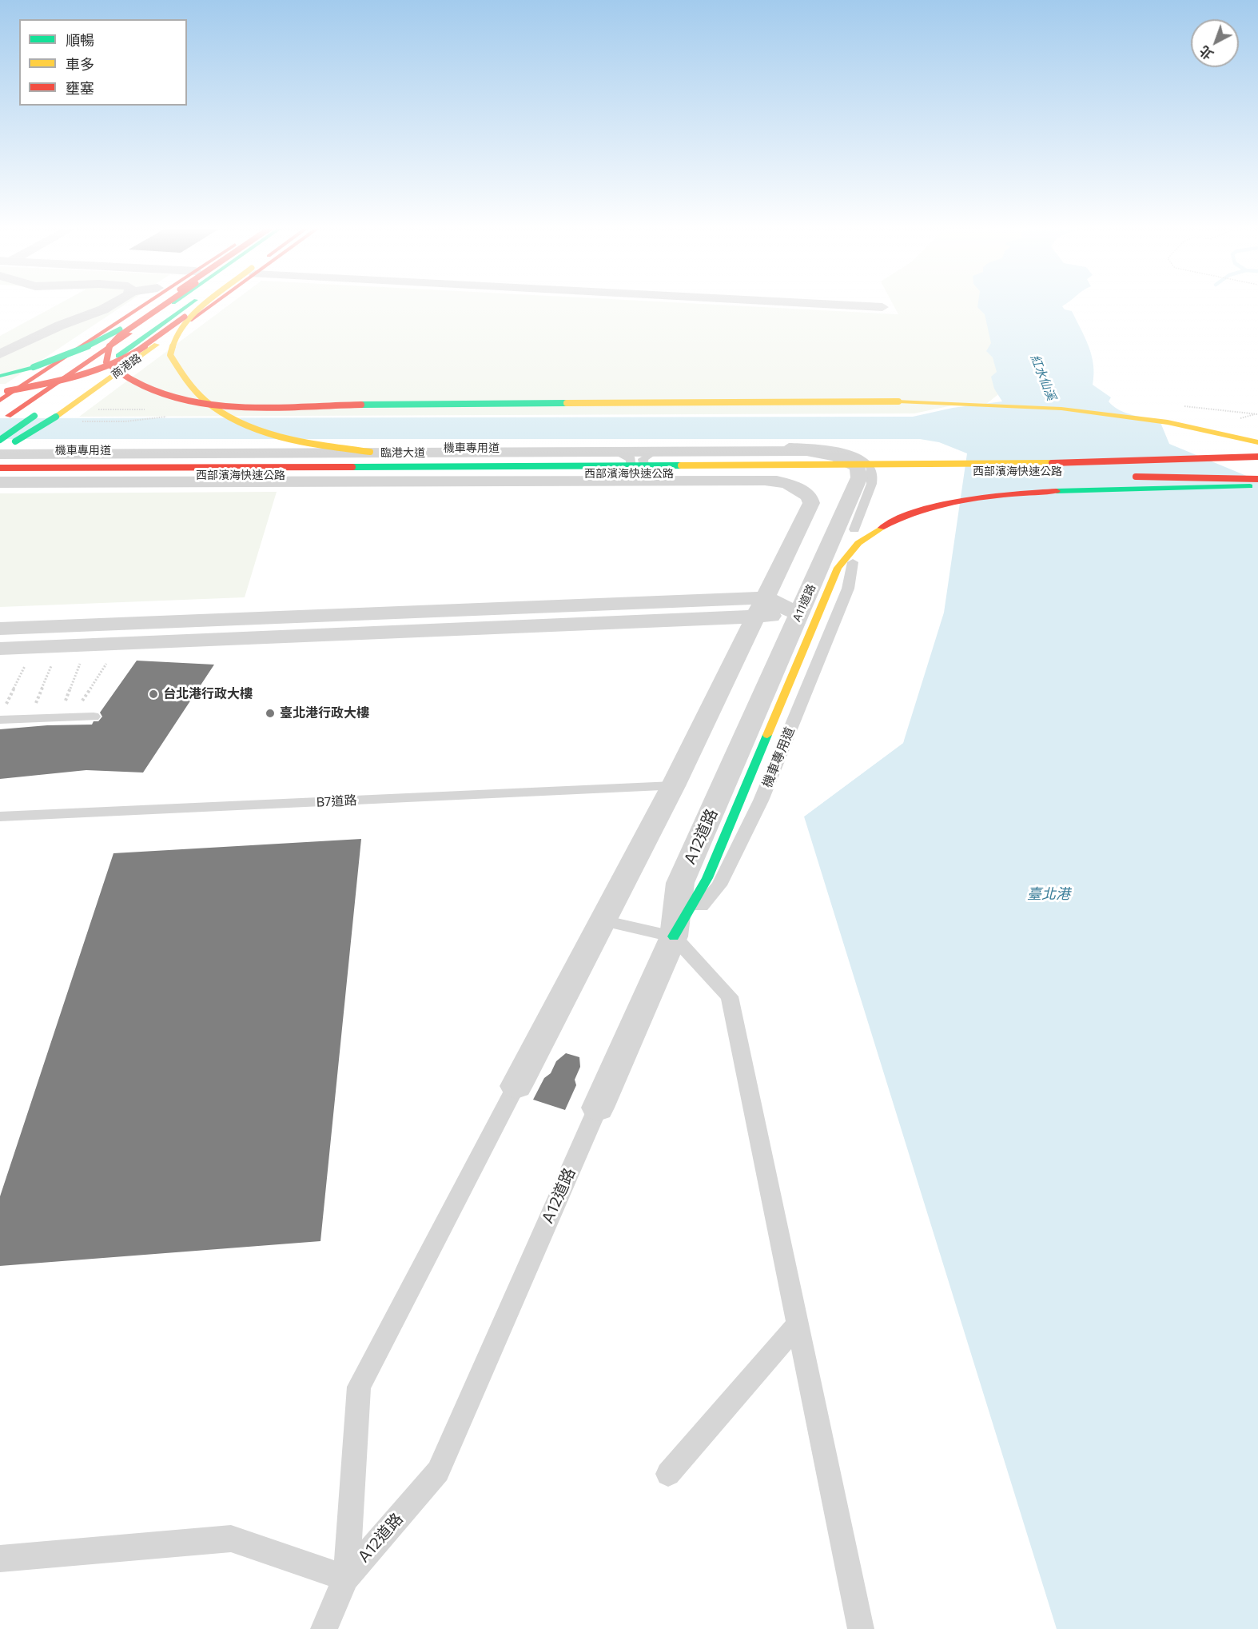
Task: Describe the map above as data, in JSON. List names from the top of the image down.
{
  "streets": {
    "main road": ["商港路", "西部濱海快速公路"],
    "street": ["臨港大道", "A11道路", "A12道路"],
    "lane": ["機車專用道", "B7道路"]
  },
  "crossings": [
    ["機車專用道", "臨港大道"],
    ["機車專用道", "A12道路"],
    ["臨港大道", "A11道路"],
    ["A11道路", "A12道路"],
    ["B7道路", "A12道路"]
  ],
  "water": ["紅水仙溪", "臺北港"],
  "places": ["台北港行政大樓", "臺北港行政大樓"],
  "legend": ["順暢", "車多", "壅塞"],
  "north": "bottom left"
}
